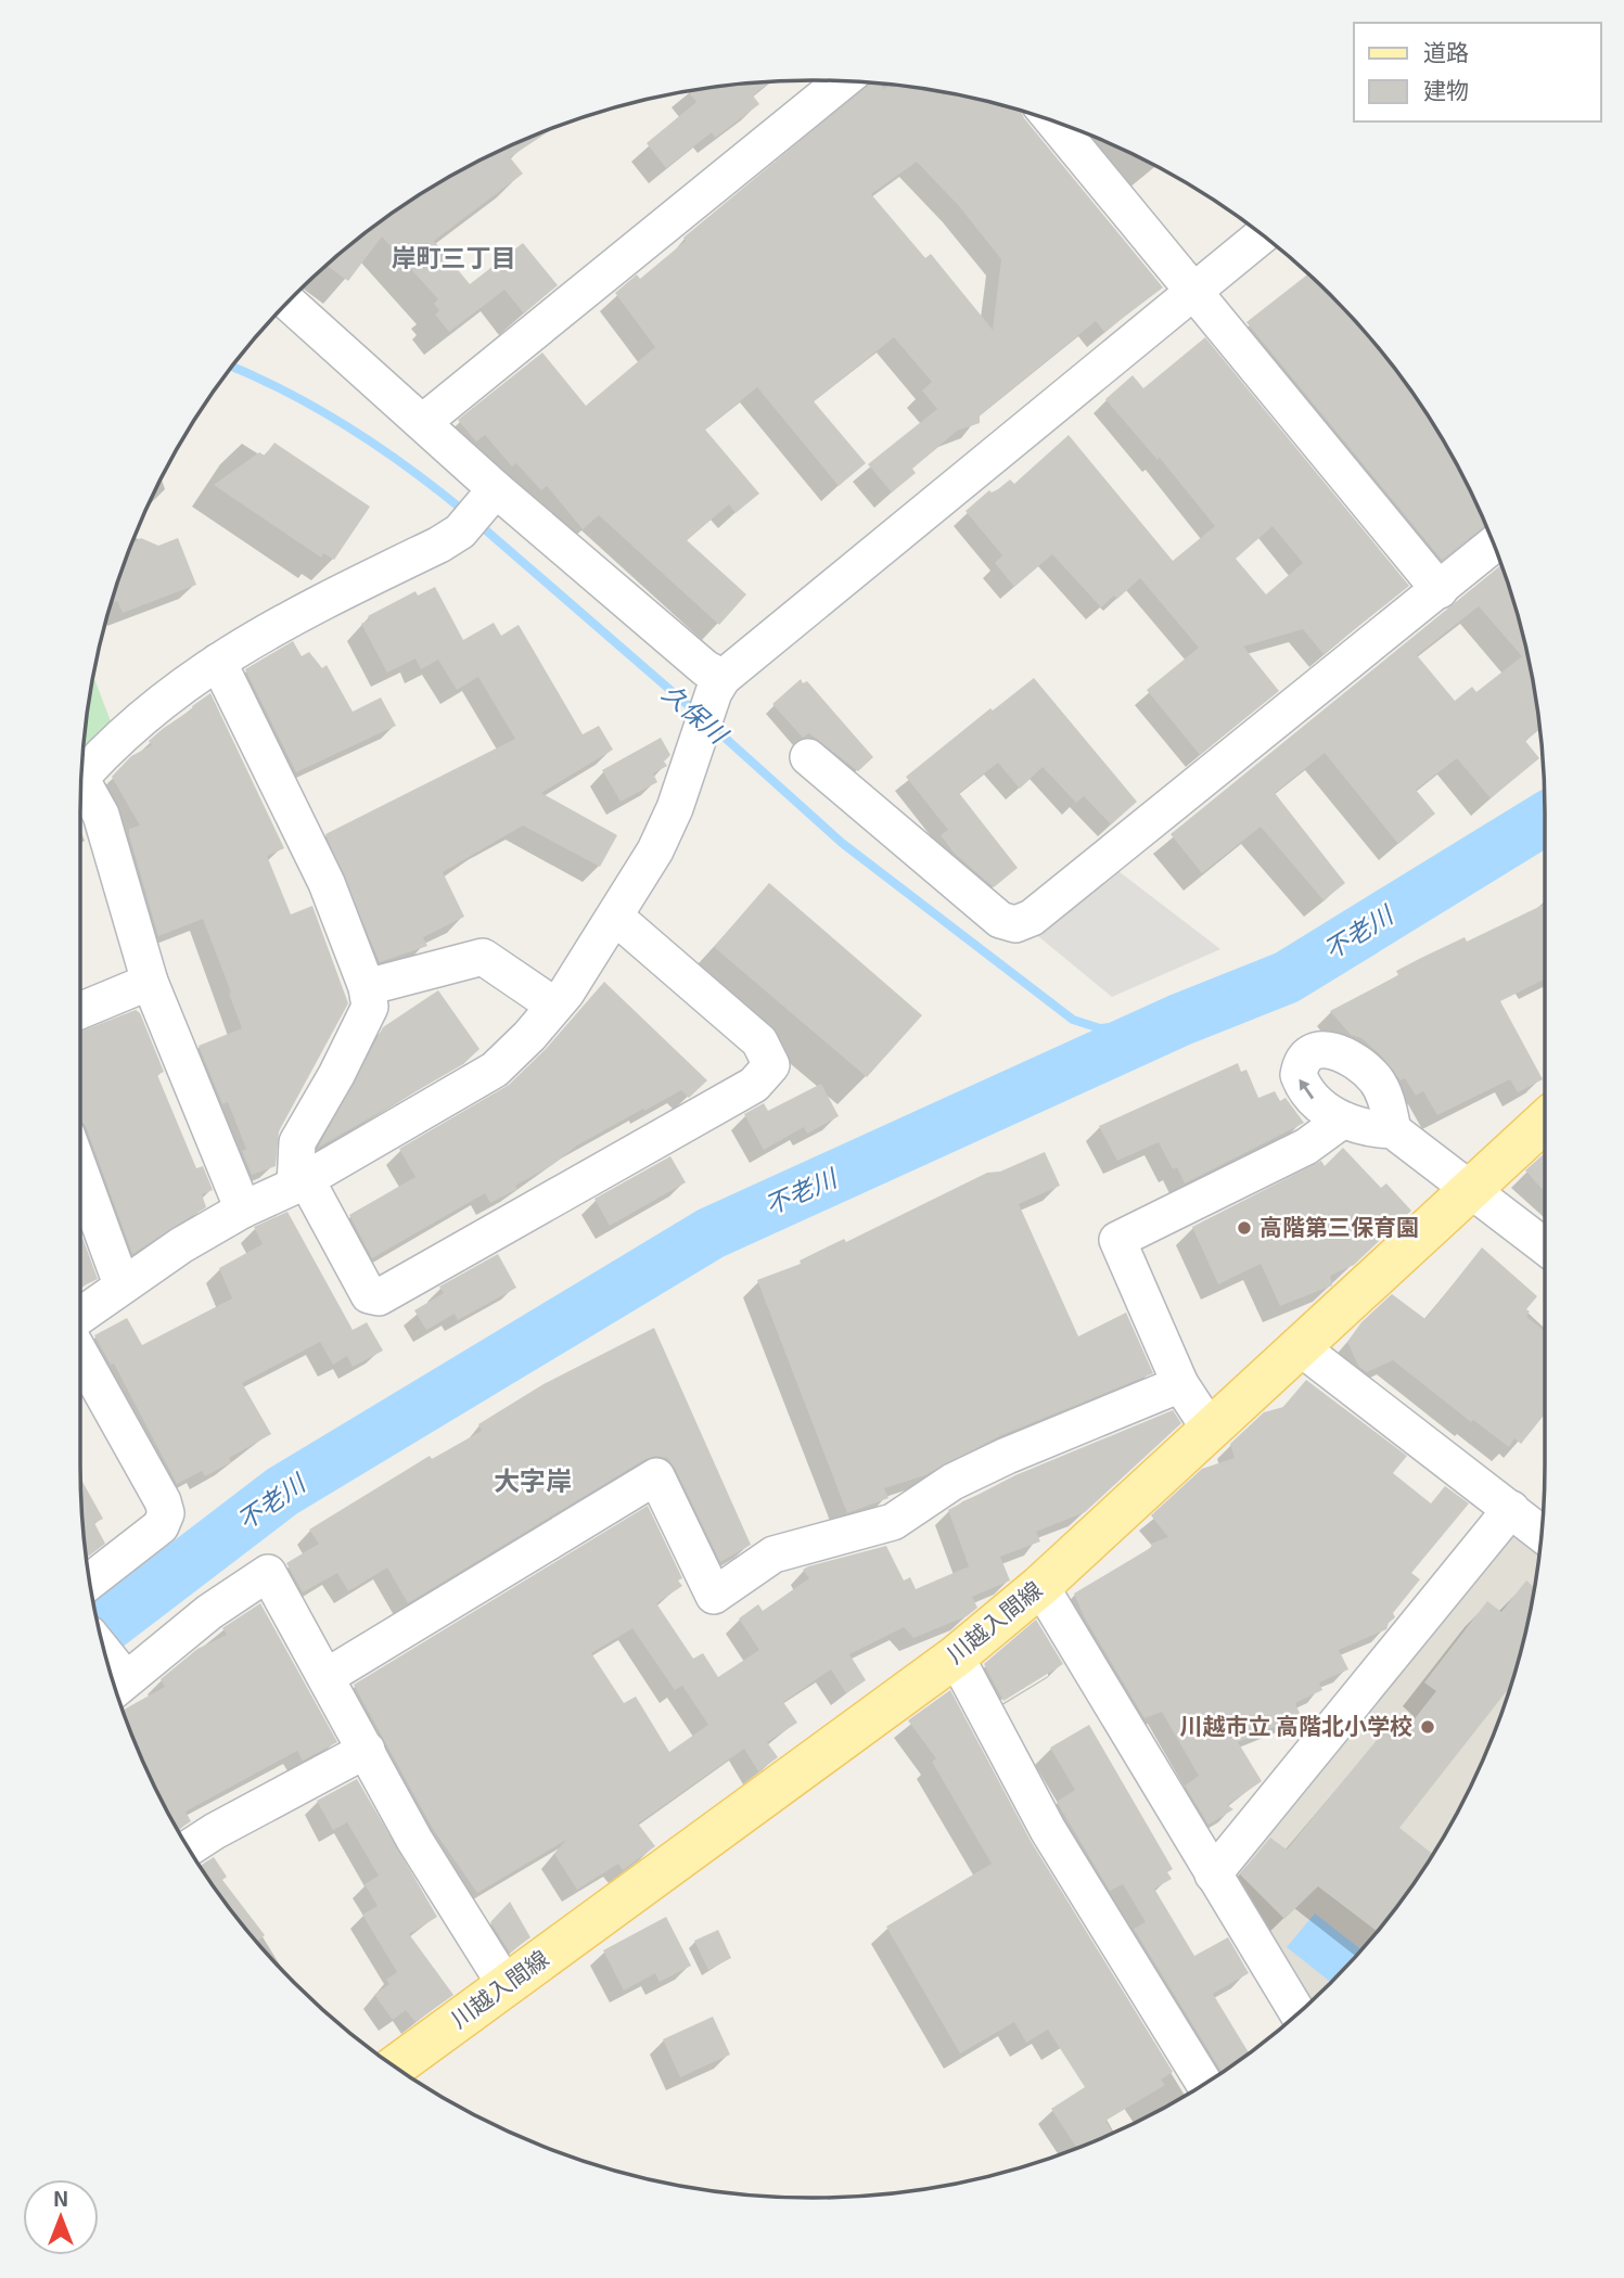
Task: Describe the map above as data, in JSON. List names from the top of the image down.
{
  "streets": {
    "main road": ["川越入間線"]
  },
  "districts": ["岸町三丁目", "大字岸"],
  "water": ["久保川", "不老川"],
  "places": ["高階第三保育園", "川越市立 高階北小学校"],
  "legend": ["道路", "建物"],
  "north": "top"
}
